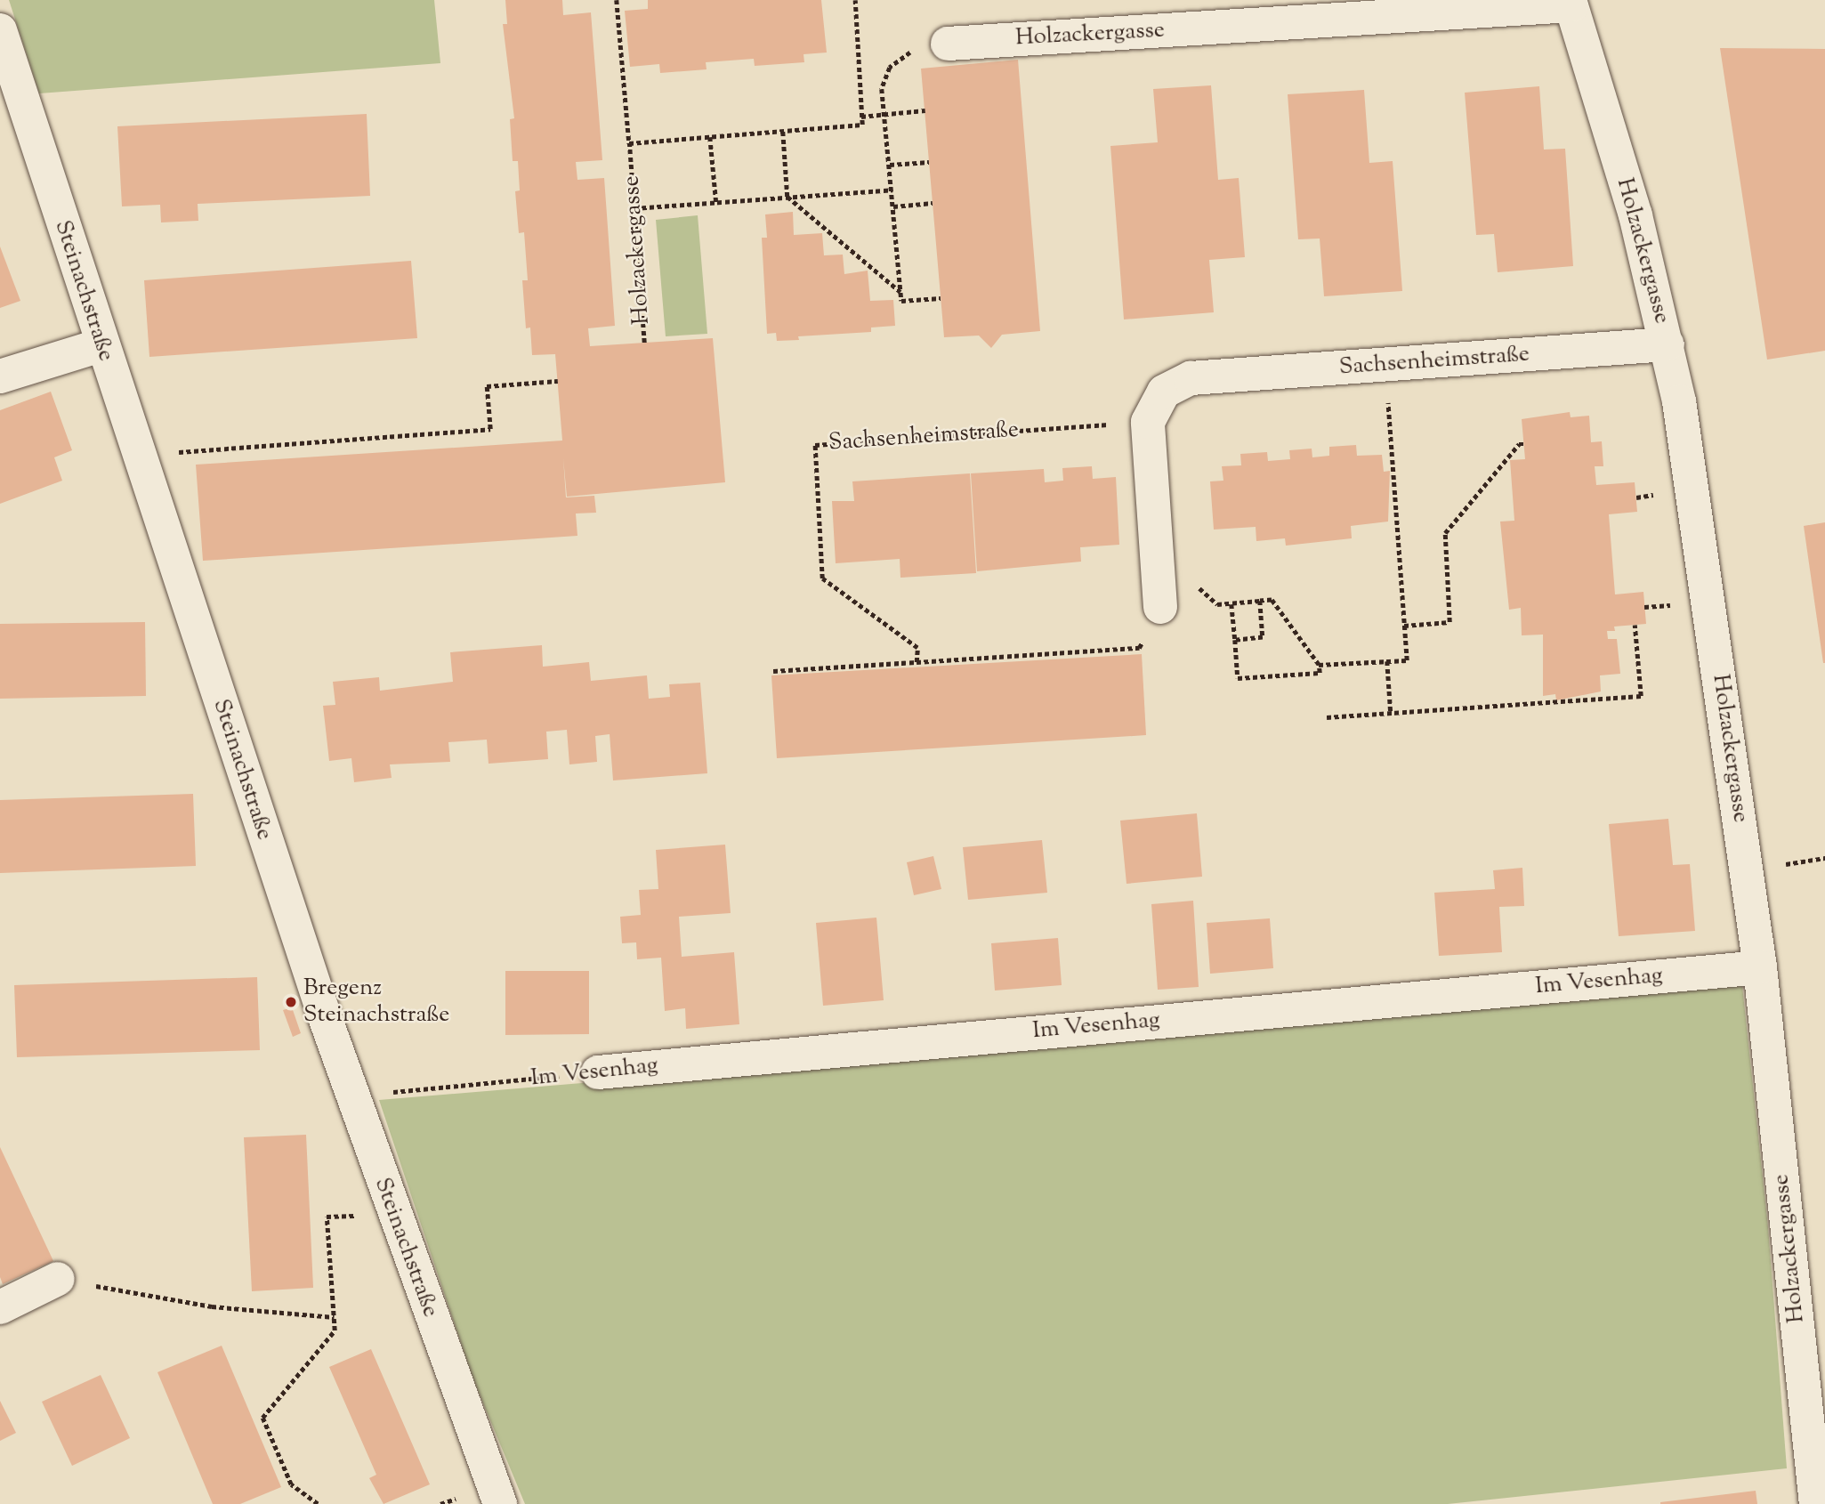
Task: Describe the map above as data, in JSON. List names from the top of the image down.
{
  "streets": {
    "street": [
      "Holzackergasse",
      "Steinachstraße",
      "Sachsenheimstraße",
      "Im Vesenhag"
    ]
  },
  "crossings": [
    ["Holzackergasse", "Sachsenheimstraße"],
    ["Holzackergasse", "Im Vesenhag"]
  ],
  "places": ["Bregenz Steinachstraße"]
}
